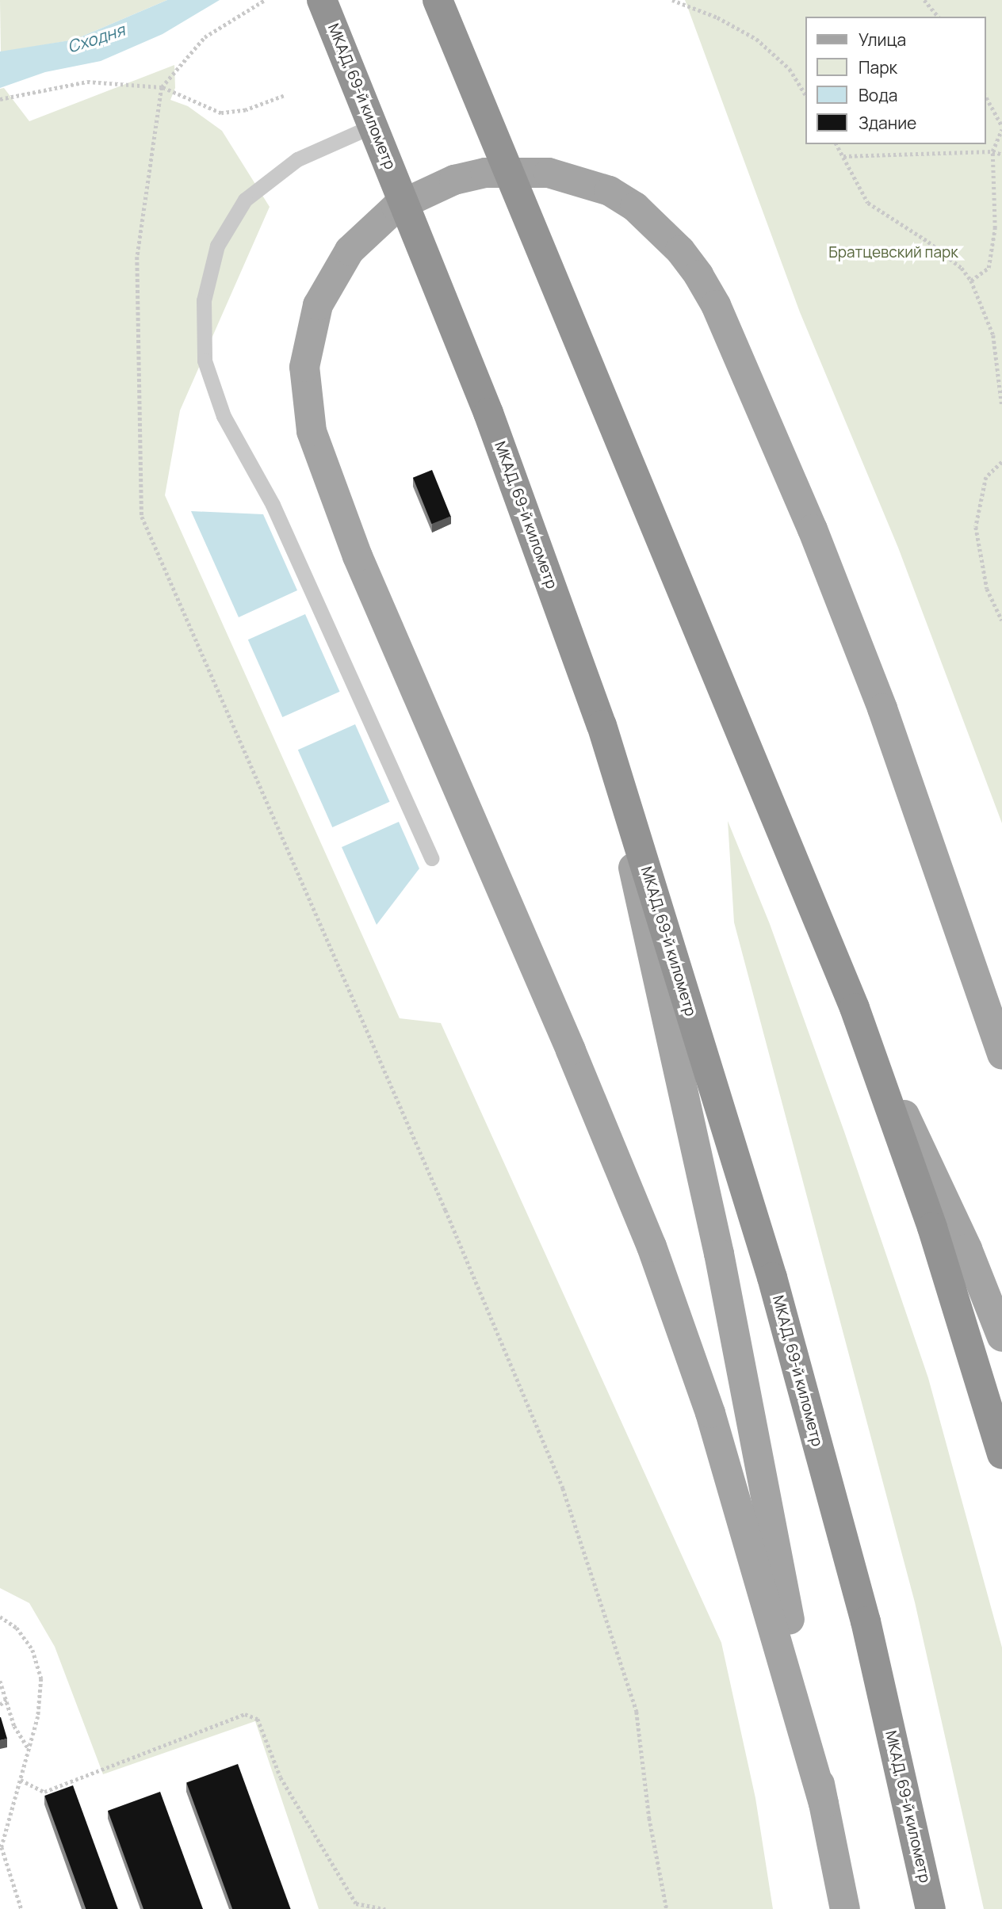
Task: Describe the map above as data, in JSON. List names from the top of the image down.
{
  "streets": {
    "highway": ["МКАД, 69-й километр"]
  },
  "water": ["Сходня"],
  "parks": ["Братцевский парк"],
  "legend": [
    "Улица",
    "Парк",
    "Вода",
    "Здание"
  ]
}
